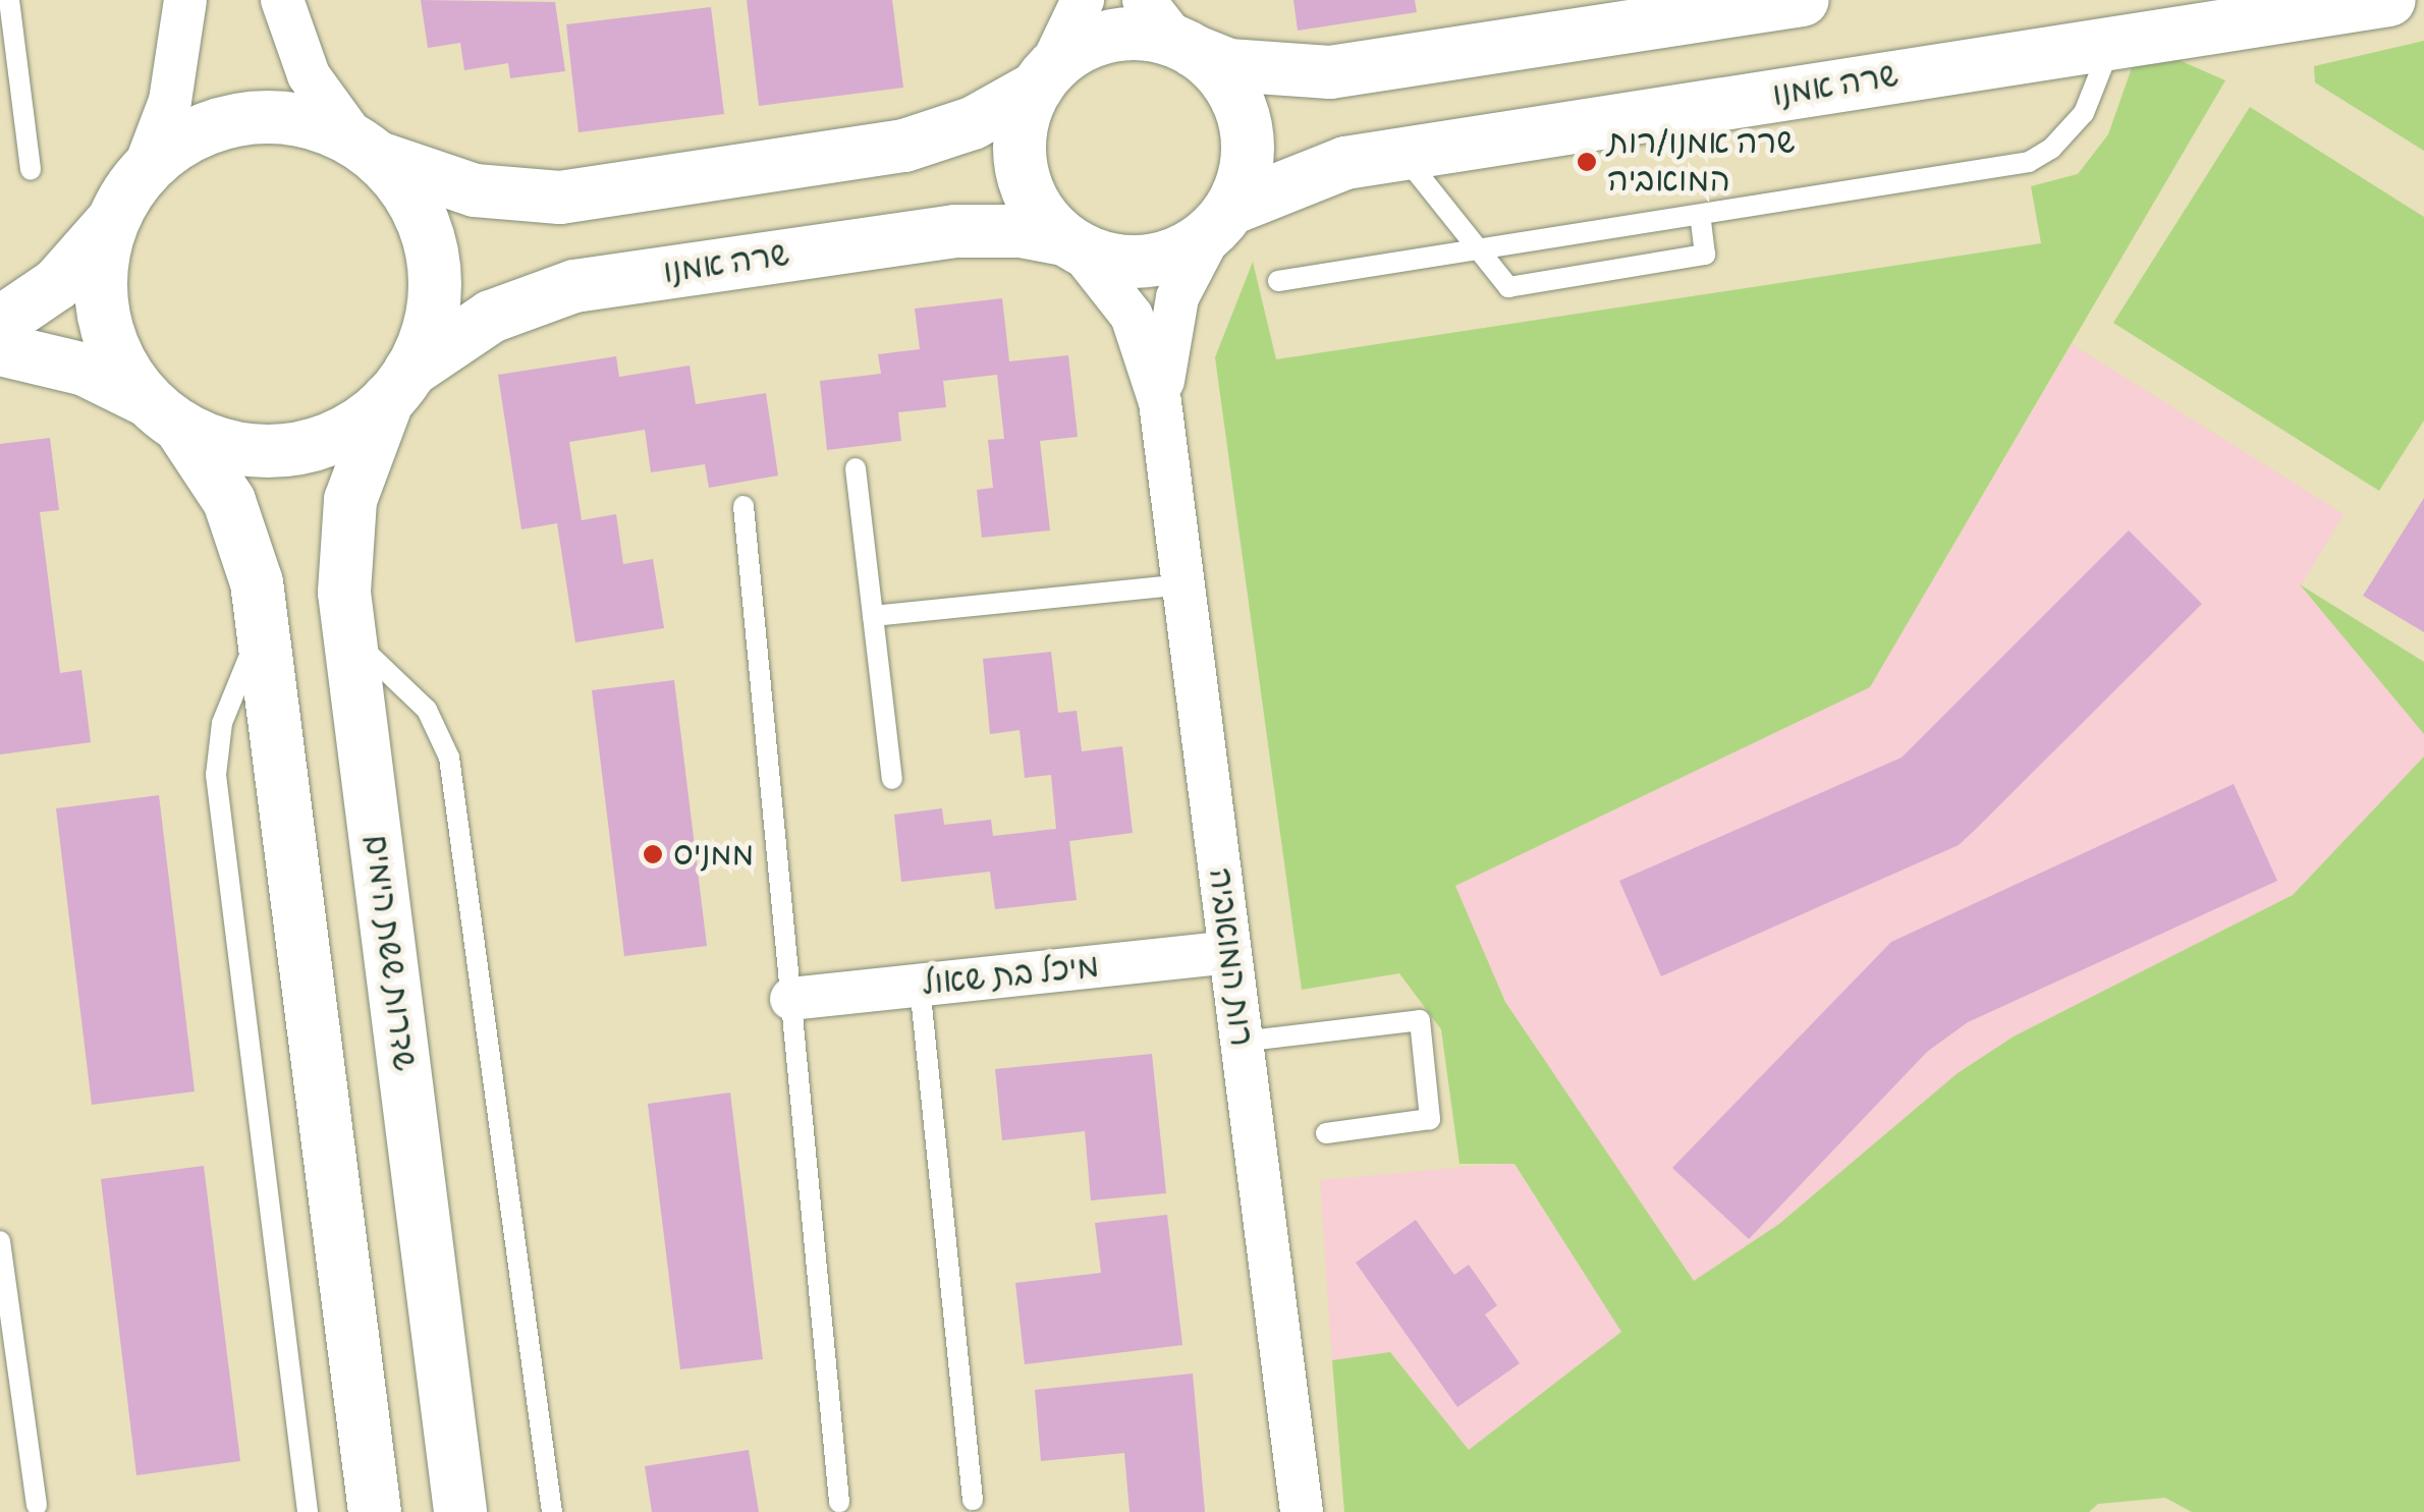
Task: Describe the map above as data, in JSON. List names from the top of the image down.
{
  "streets": {
    "street": [
      "שרה אמנו",
      "שדרות ששת הימים",
      "רות המואביה",
      "מיכל בת שאול"
    ]
  },
  "crossings": [
    ["שרה אמנו", "שדרות ששת הימים"],
    ["שרה אמנו", "רות המואביה"],
    ["רות המואביה", "מיכל בת שאול"]
  ],
  "places": ["שרה אמנו/רות המואביה", "ממניס"]
}
